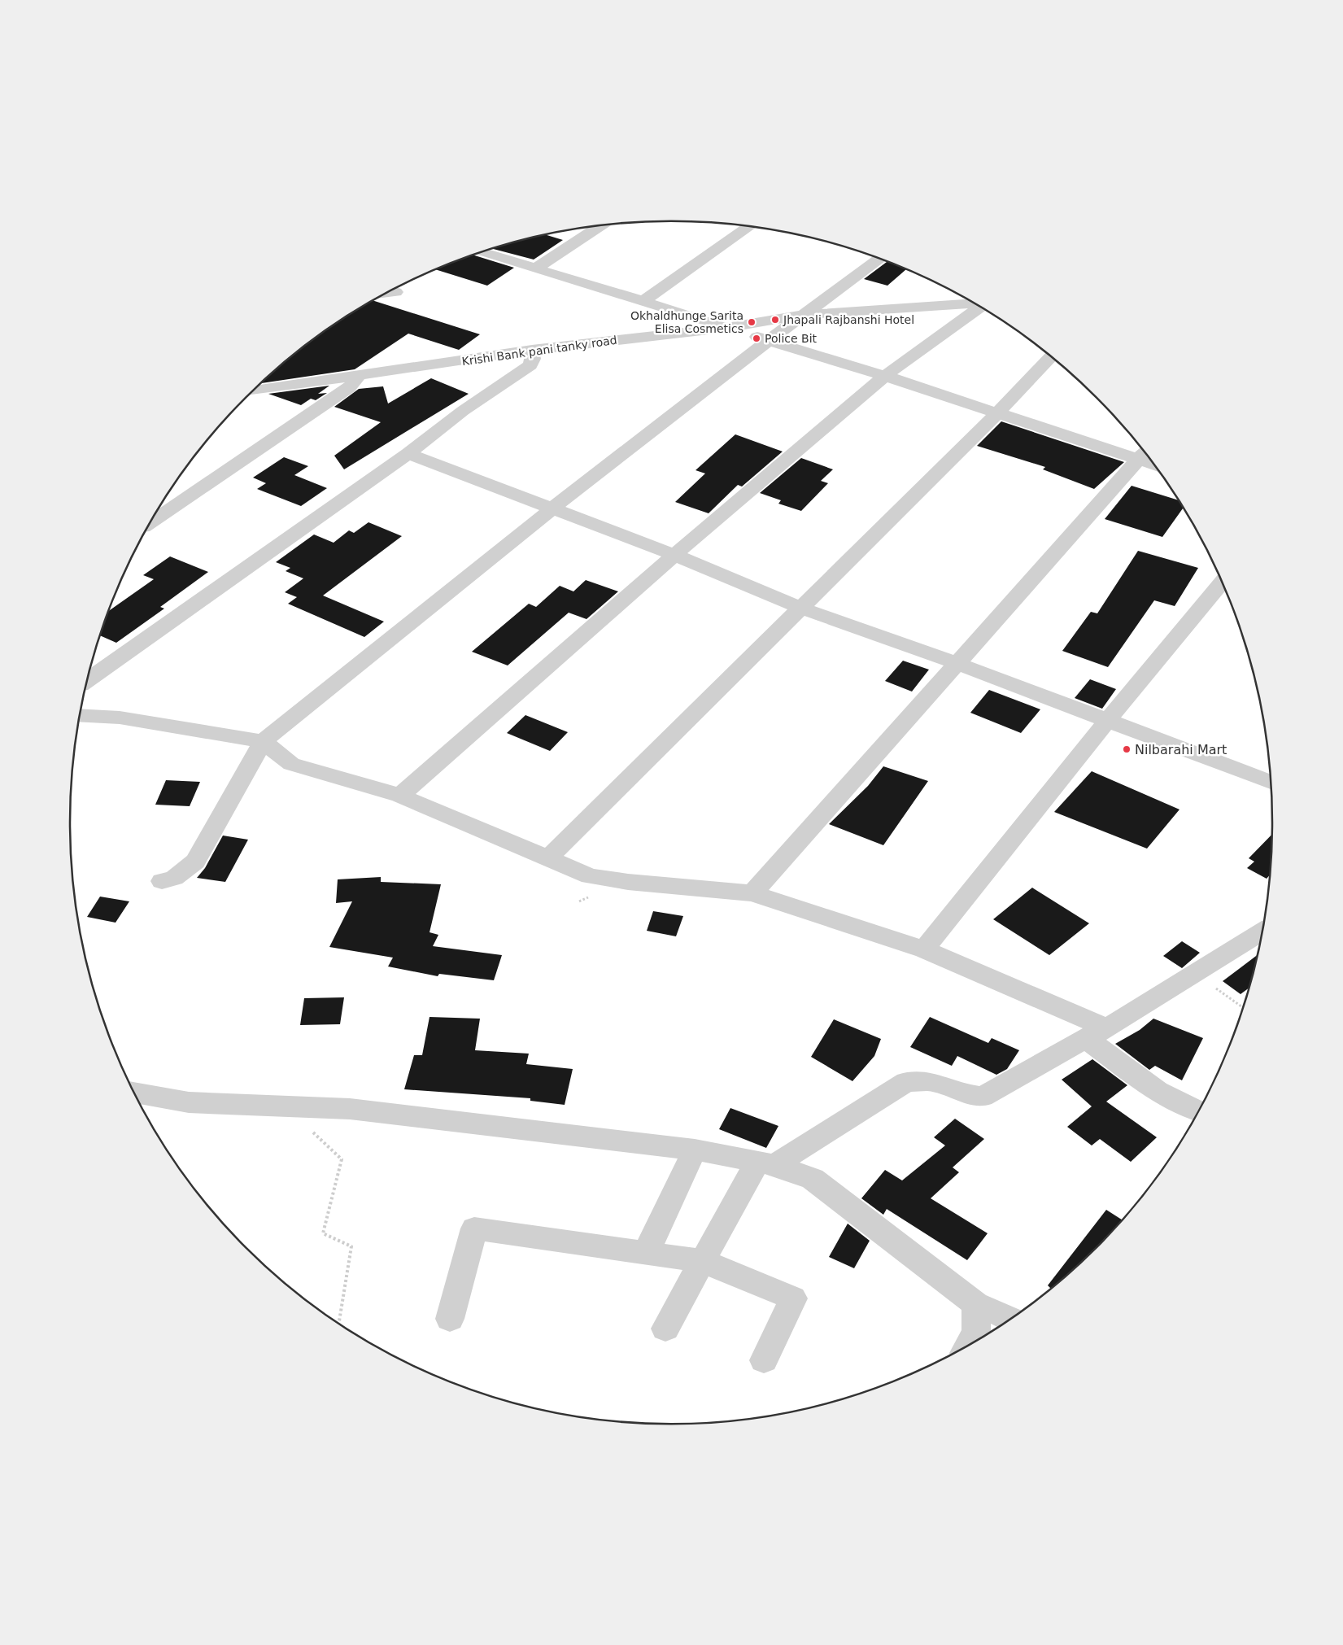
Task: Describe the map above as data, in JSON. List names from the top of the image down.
{
  "streets": {
    "street": ["Krishi Bank pani tanky road"]
  },
  "places": [
    "Jhapali Rajbanshi Hotel",
    "Okhaldhunge Sarita Elisa Cosmetics",
    "Police Bit",
    "Nilbarahi Mart"
  ]
}
